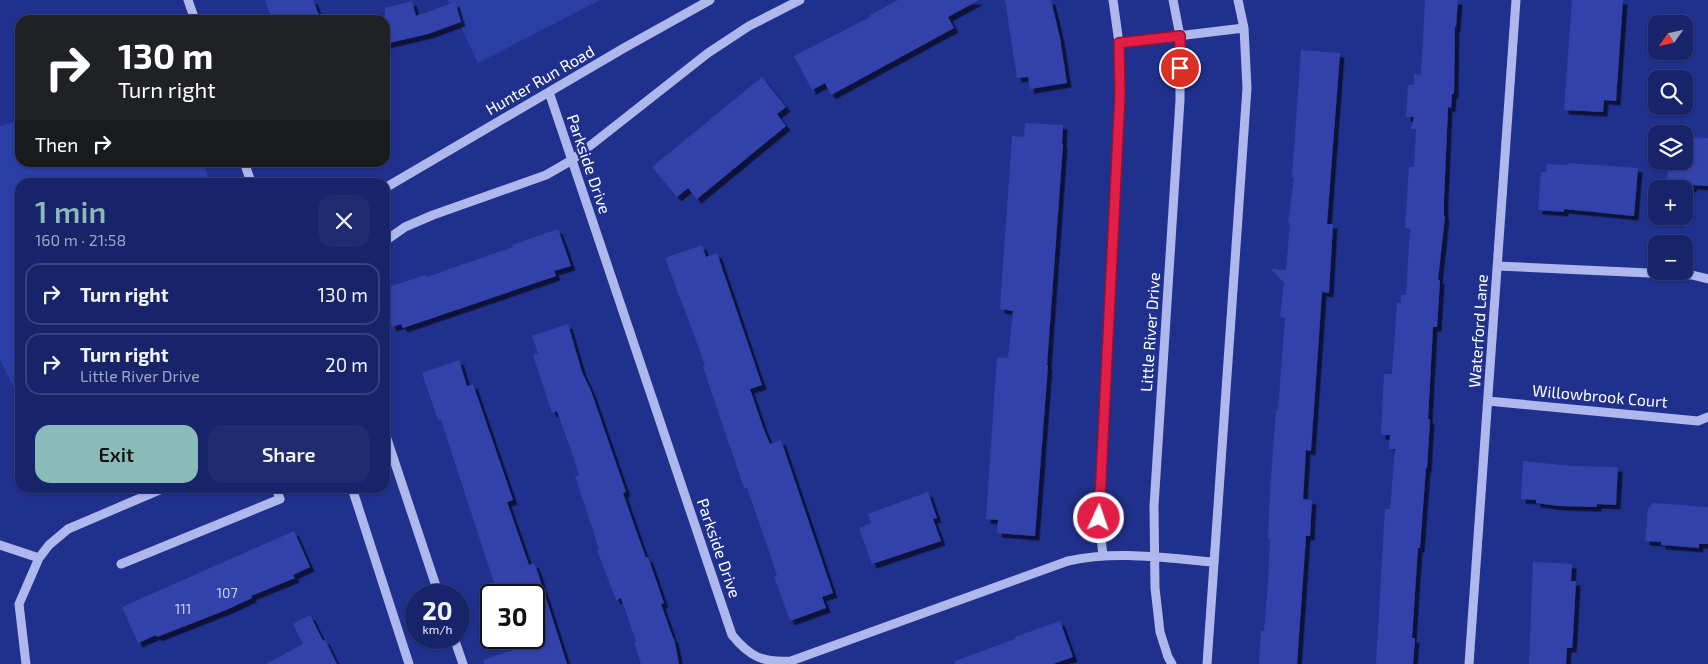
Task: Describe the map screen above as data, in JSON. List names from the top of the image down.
{
  "streets": {
    "street": [
      "Hunter Run Road",
      "Parkside Drive",
      "Waterford Lane",
      "Little River Drive",
      "Willowbrook Court"
    ]
  },
  "crossings": [
    ["Hunter Run Road", "Parkside Drive"],
    ["Parkside Drive", "Little River Drive"],
    ["Waterford Lane", "Willowbrook Court"]
  ],
  "house_numbers": ["107", "111"],
  "north": "bottom left",
  "page": {
    "map_buttons": ["+", "−"],
    "turn": ["130 m", "Turn right"],
    "then": "Then",
    "heading": ["1 min", "160 m · 21:58"],
    "list": [
      {
        "name": "Turn right",
        "value": "130 m"
      },
      {
        "name": "Turn right",
        "note": "Little River Drive",
        "value": "20 m"
      }
    ],
    "buttons": ["Exit", "Share"],
    "speed": "20 km/h",
    "limit": "30"
  }
}
